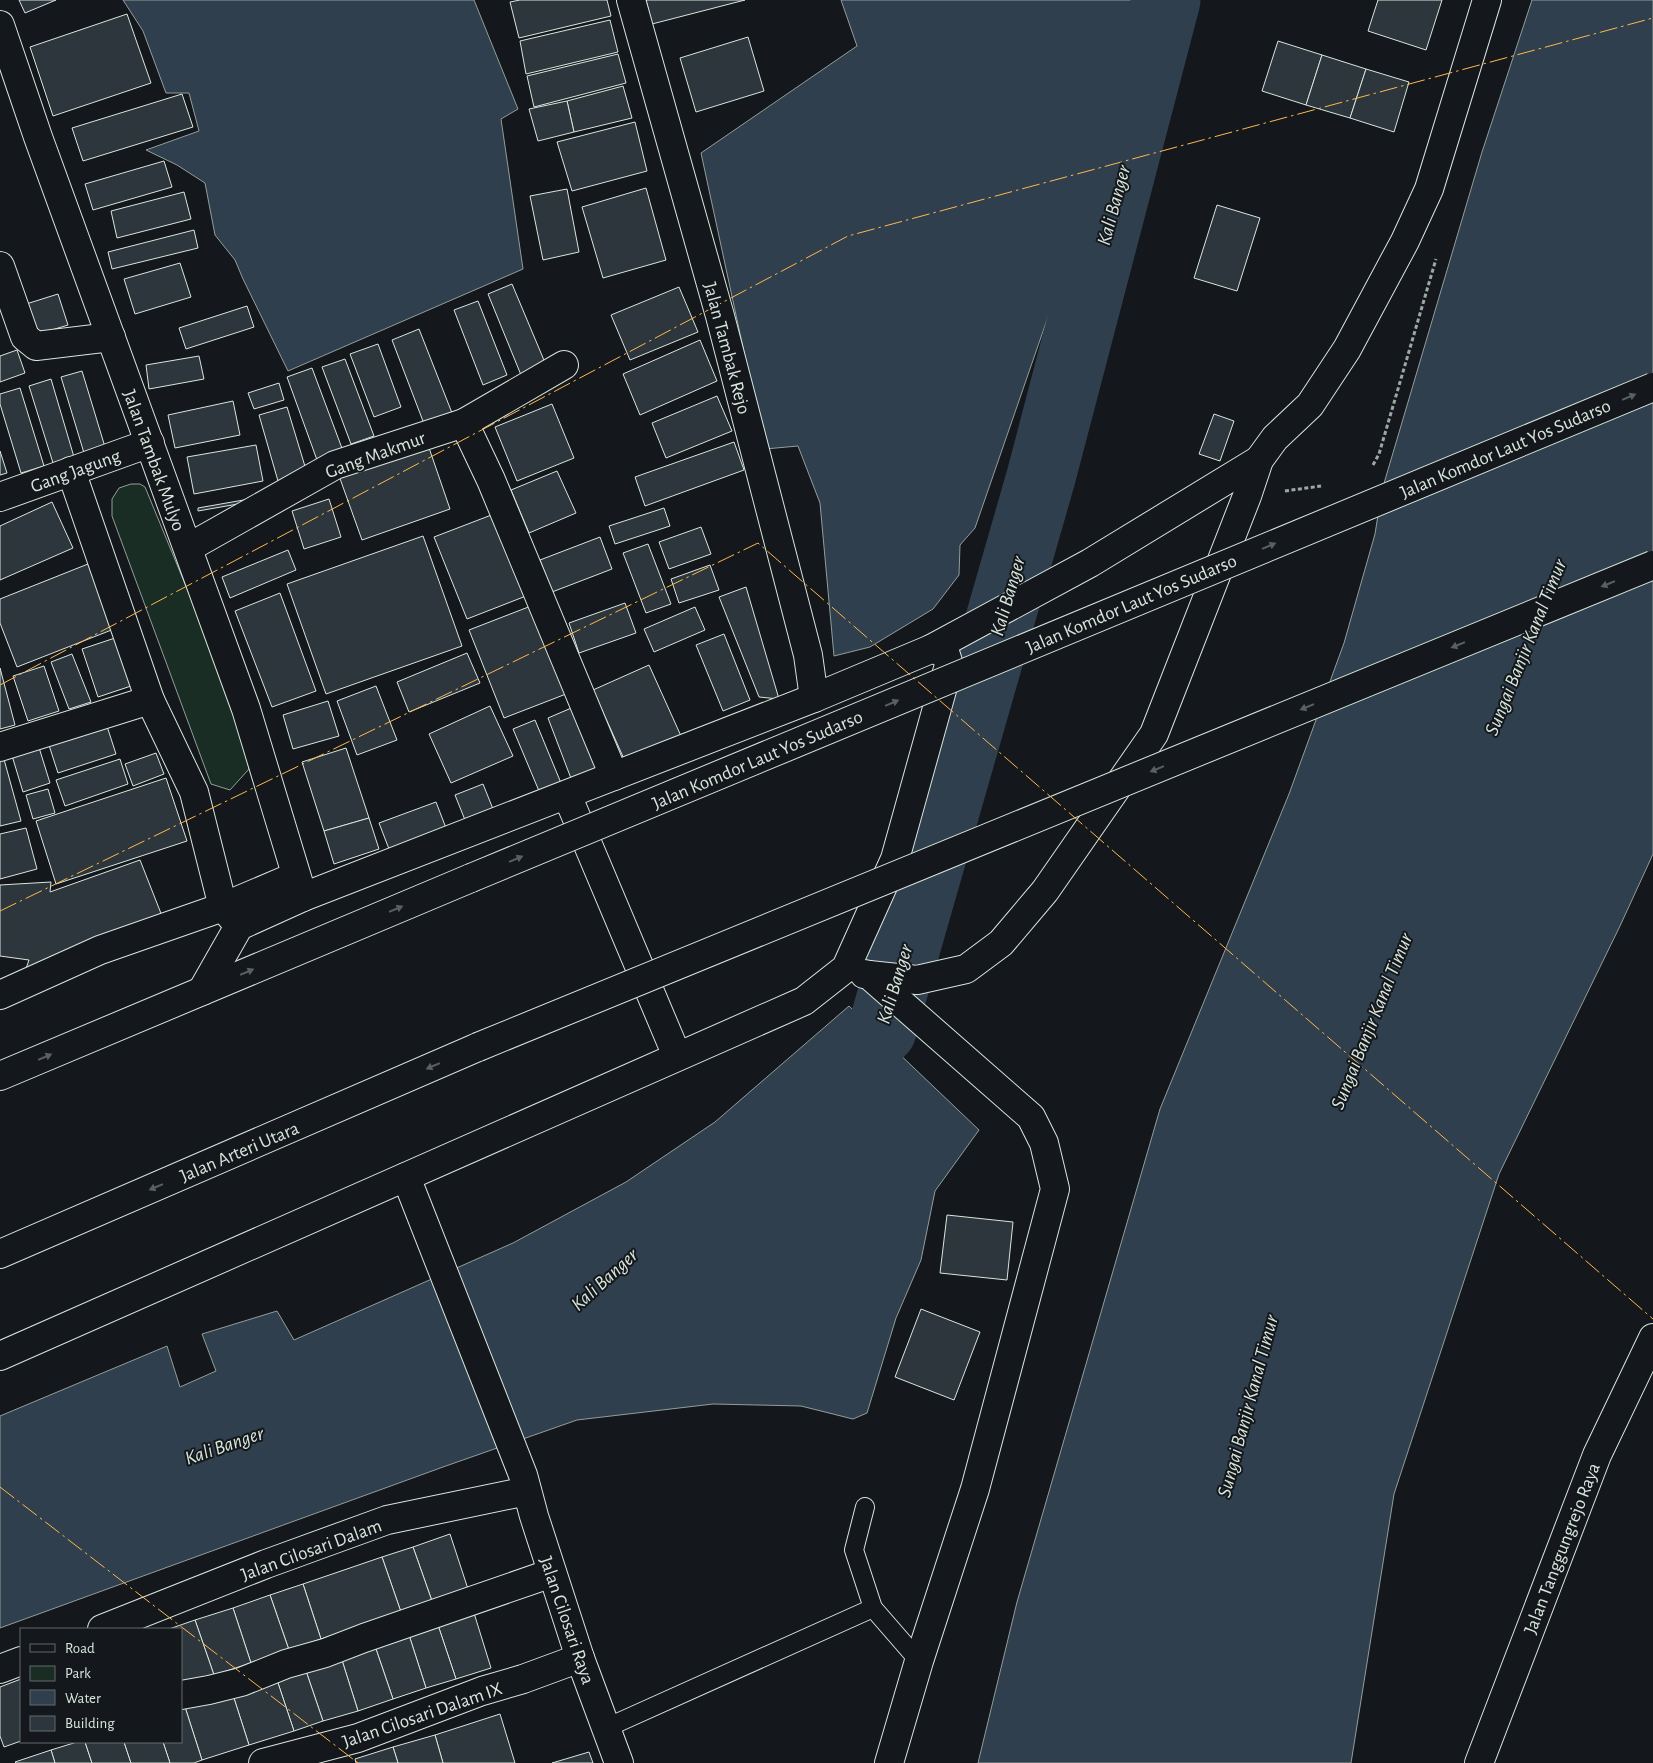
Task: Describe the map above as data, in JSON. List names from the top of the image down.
{
  "streets": {
    "main road": [
      "Jalan Tambak Rejo",
      "Jalan Komdor Laut Yos Sudarso",
      "Gang Makmur",
      "Jalan Tambak Mulyo",
      "Gang Jagung",
      "Jalan Arteri Utara",
      "Jalan Tanggungrejo Raya",
      "Jalan Cilosari Dalam",
      "Jalan Cilosari Raya",
      "Jalan Cilosari Dalam IX"
    ]
  },
  "crossings": [
    ["Gang Makmur", "Jalan Tambak Mulyo"],
    ["Jalan Tambak Mulyo", "Gang Jagung"],
    ["Jalan Cilosari Dalam", "Jalan Cilosari Raya"],
    ["Jalan Cilosari Raya", "Jalan Cilosari Dalam IX"]
  ],
  "water": ["Kali Banger", "Sungai Banjir Kanal Timur"],
  "legend": [
    "Road",
    "Park",
    "Water",
    "Building"
  ]
}
